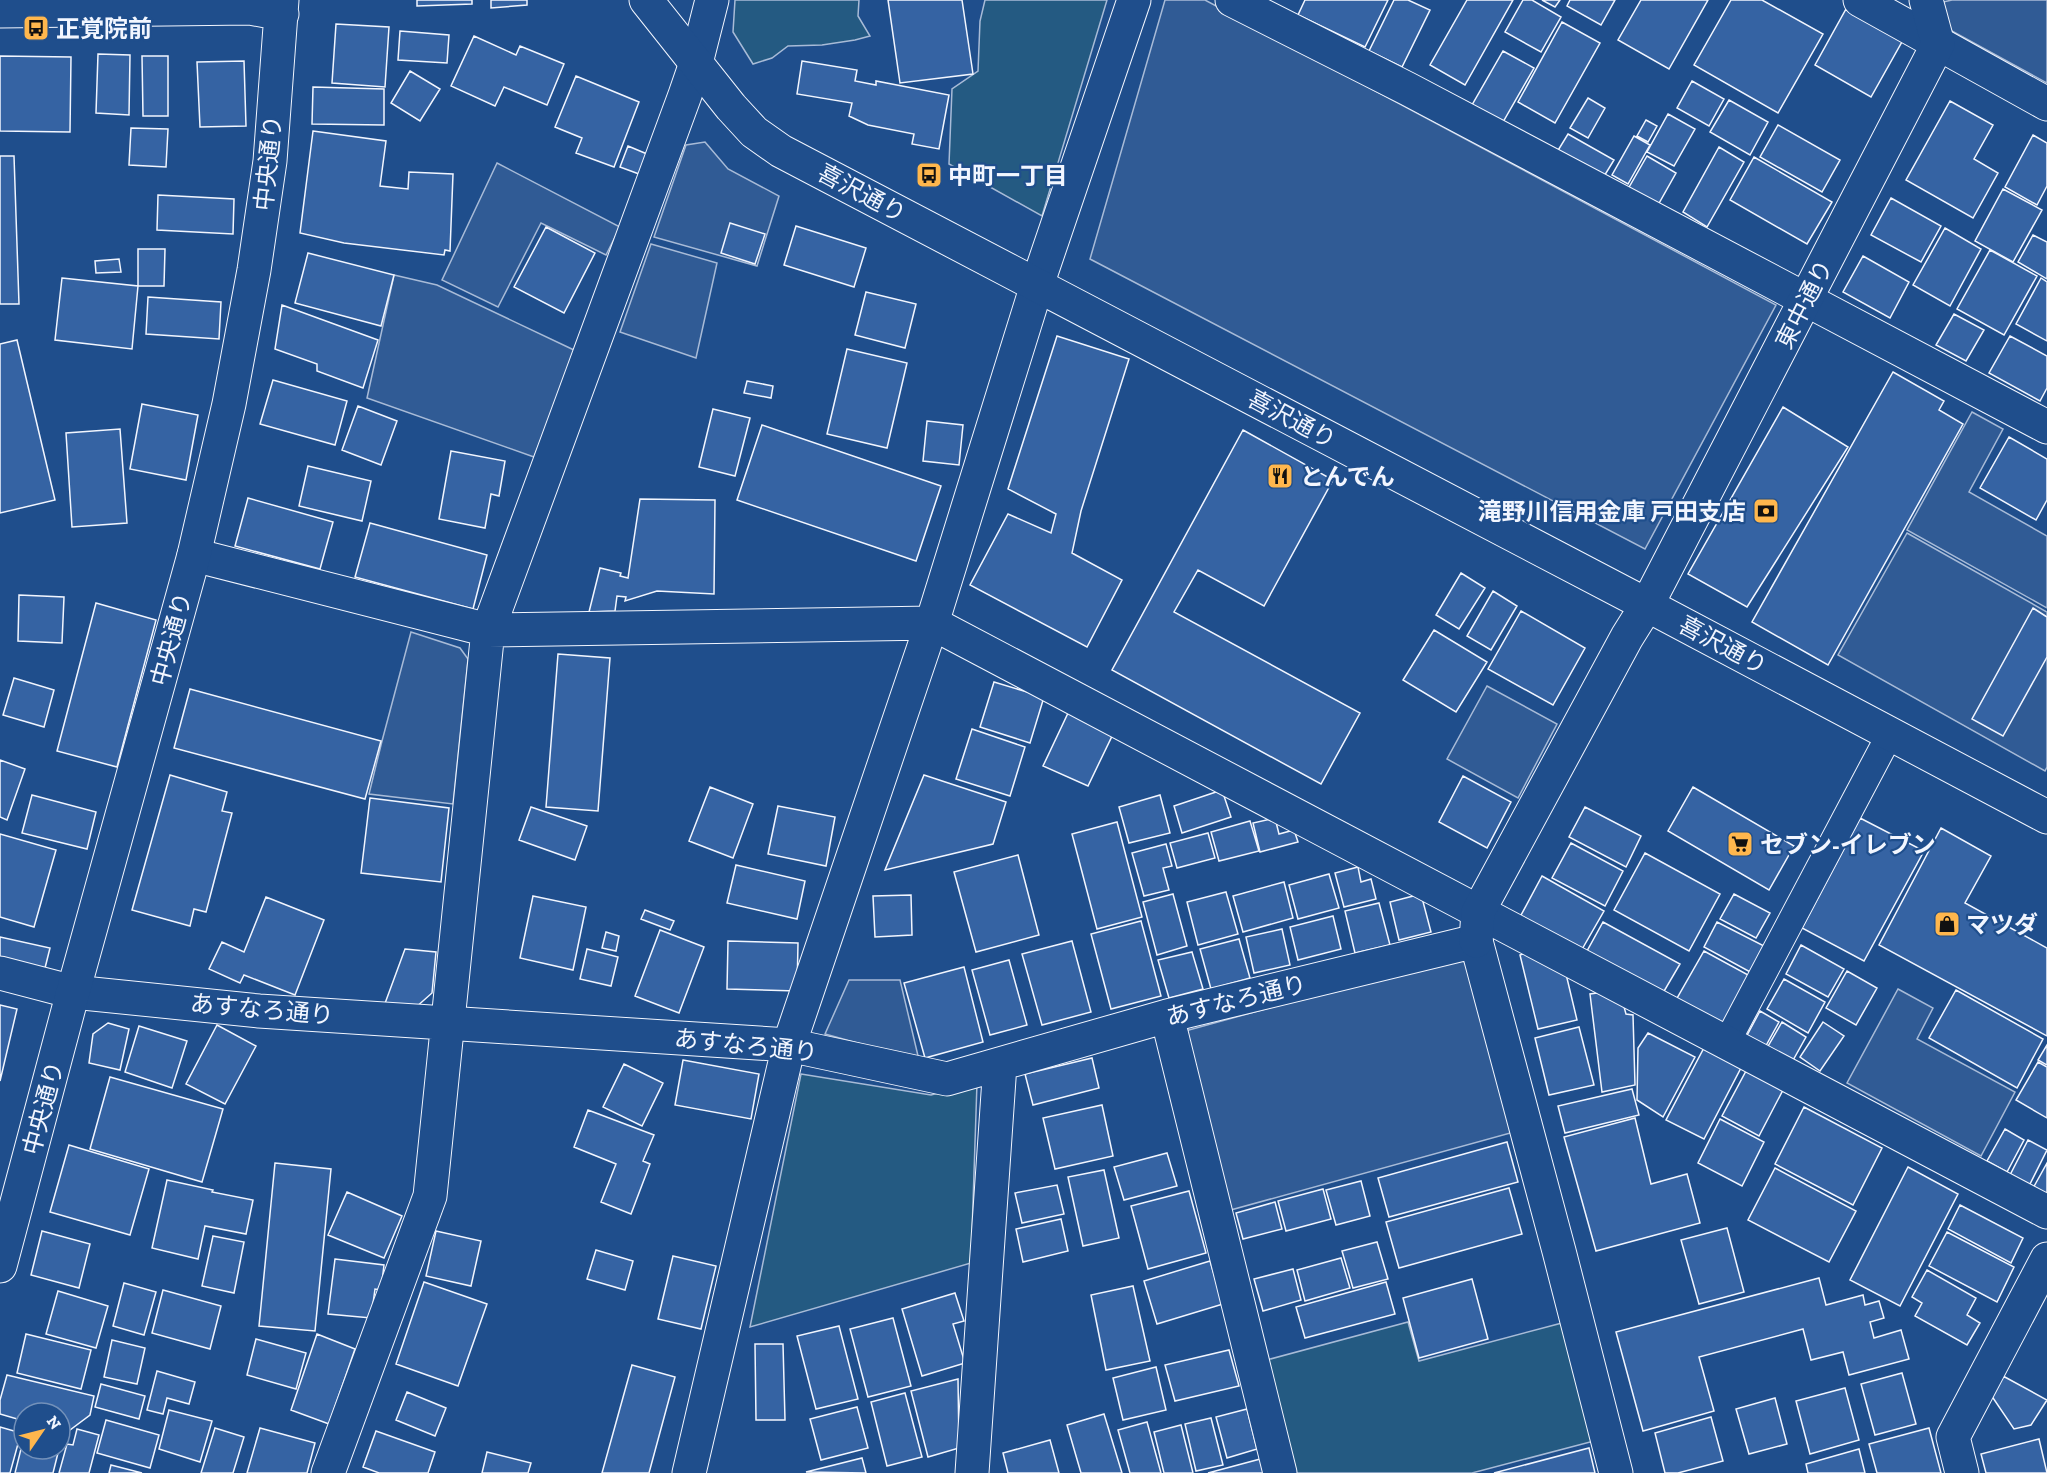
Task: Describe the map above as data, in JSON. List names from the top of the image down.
{
  "streets": {
    "street": [
      "中央通り",
      "喜沢通り",
      "東中通り",
      "あすなろ通り"
    ]
  },
  "crossings": [
    ["中央通り", "あすなろ通り"],
    ["喜沢通り", "東中通り"],
    ["東中通り", "あすなろ通り"]
  ],
  "places": {
    "bus stop": ["正覚院前", "中町一丁目"],
    "restaurant": ["とんでん"],
    "bank": ["滝野川信用金庫 戸田支店"],
    "supermarket": ["セブン-イレブン"],
    "shop": ["マツダ"]
  },
  "north": "top right"
}
